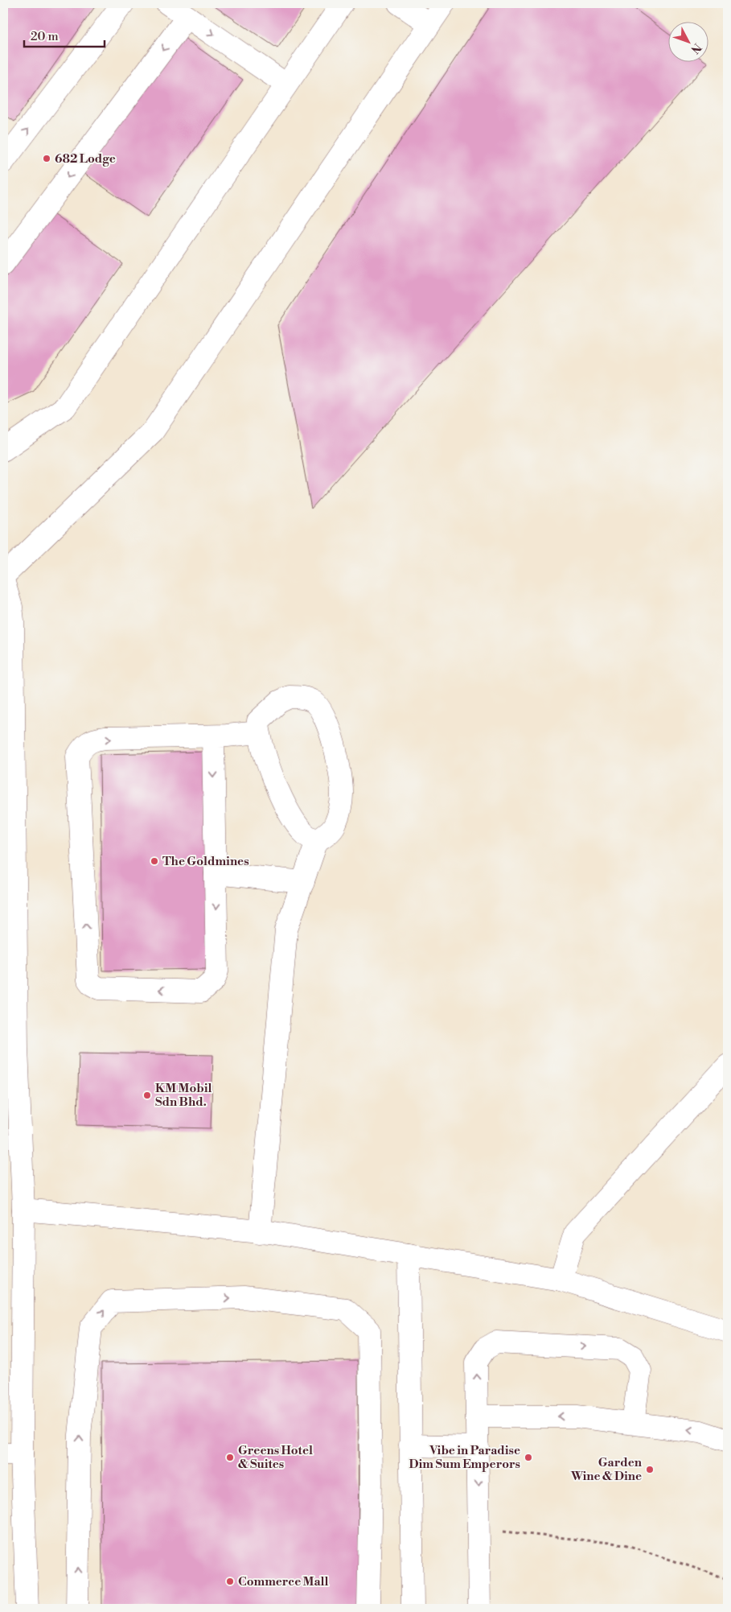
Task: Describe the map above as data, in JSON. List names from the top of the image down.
{
  "places": [
    "682 Lodge",
    "The Goldmines",
    "KM Mobil Sdn Bhd.",
    "Greens Hotel & Suites",
    "Vibe in Paradise Dim Sum Emperors",
    "Garden Wine & Dine",
    "Commerce Mall"
  ],
  "scale_bar": "20 m",
  "north": "bottom right"
}
